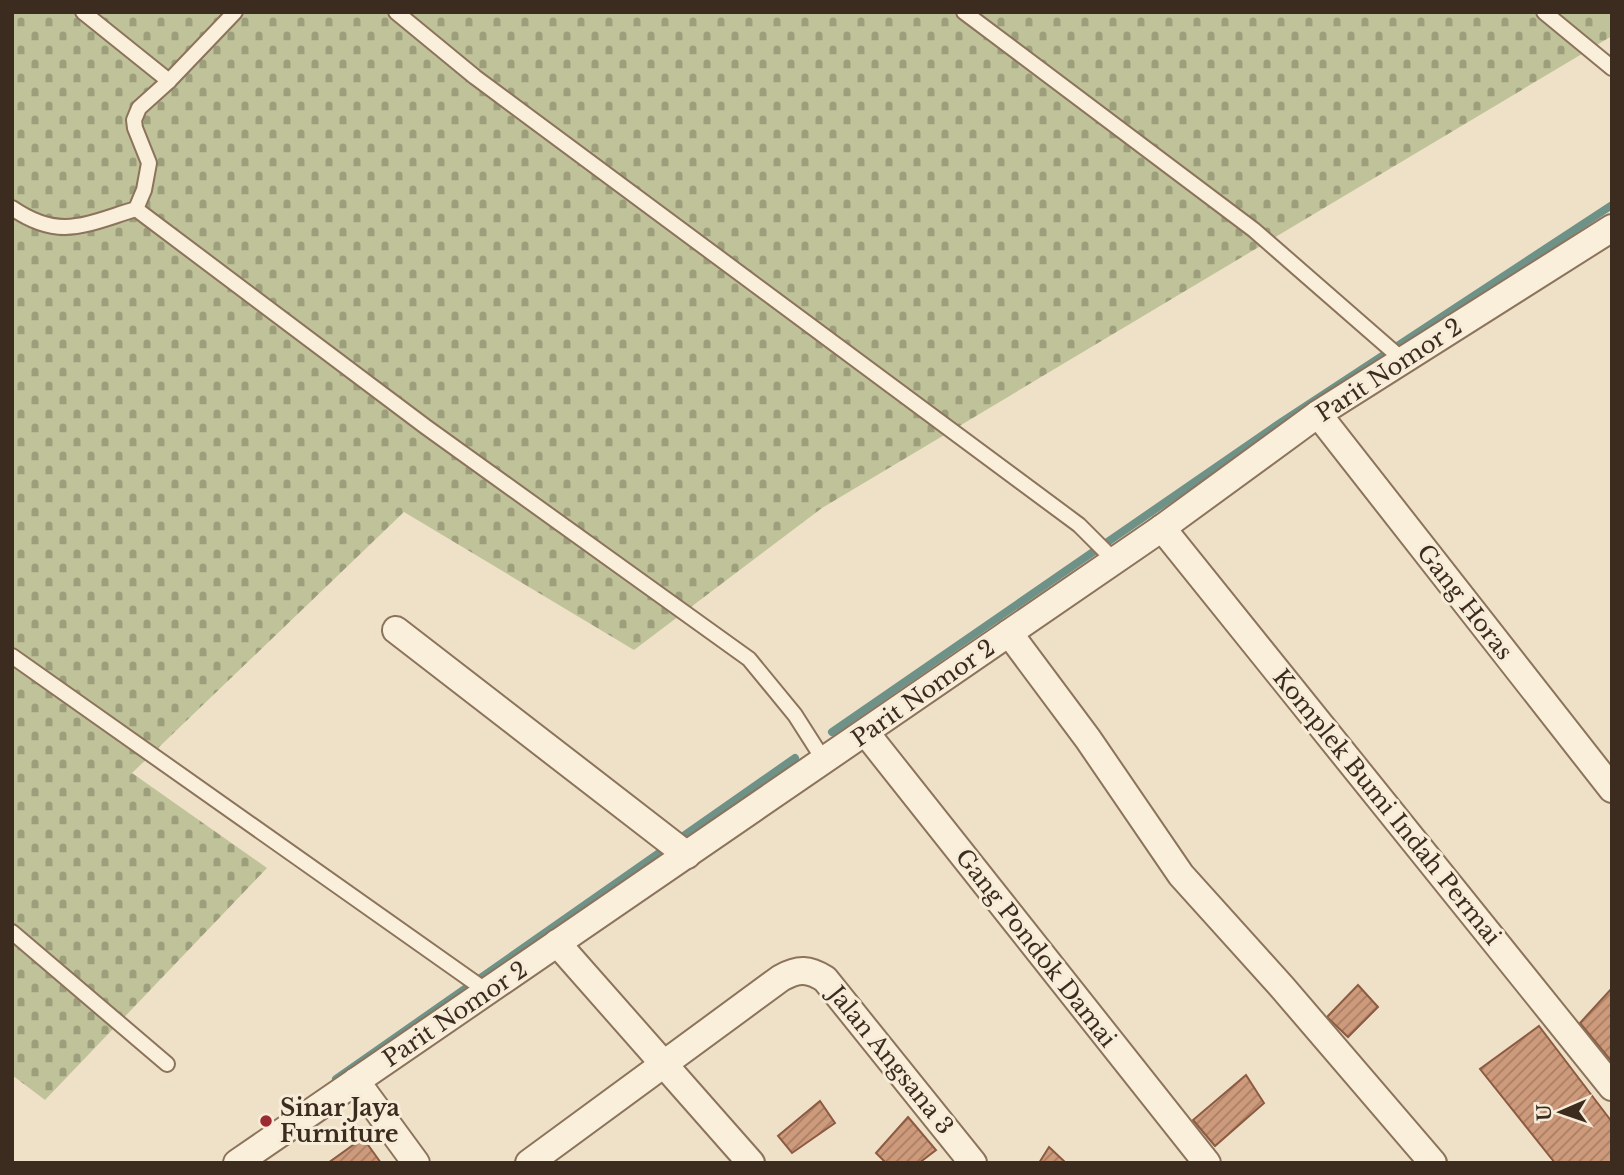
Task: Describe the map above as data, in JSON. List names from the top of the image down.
{
  "streets": {
    "street": [
      "Parit Nomor 2",
      "Gang Horas",
      "Komplek Bumi Indah Permai",
      "Gang Pondok Damai",
      "Jalan Angsana 3"
    ]
  },
  "crossings": [
    ["Parit Nomor 2", "Gang Horas"],
    ["Parit Nomor 2", "Komplek Bumi Indah Permai"],
    ["Parit Nomor 2", "Gang Pondok Damai"]
  ],
  "places": ["Sinar Jaya Furniture"],
  "north": "left"
}
